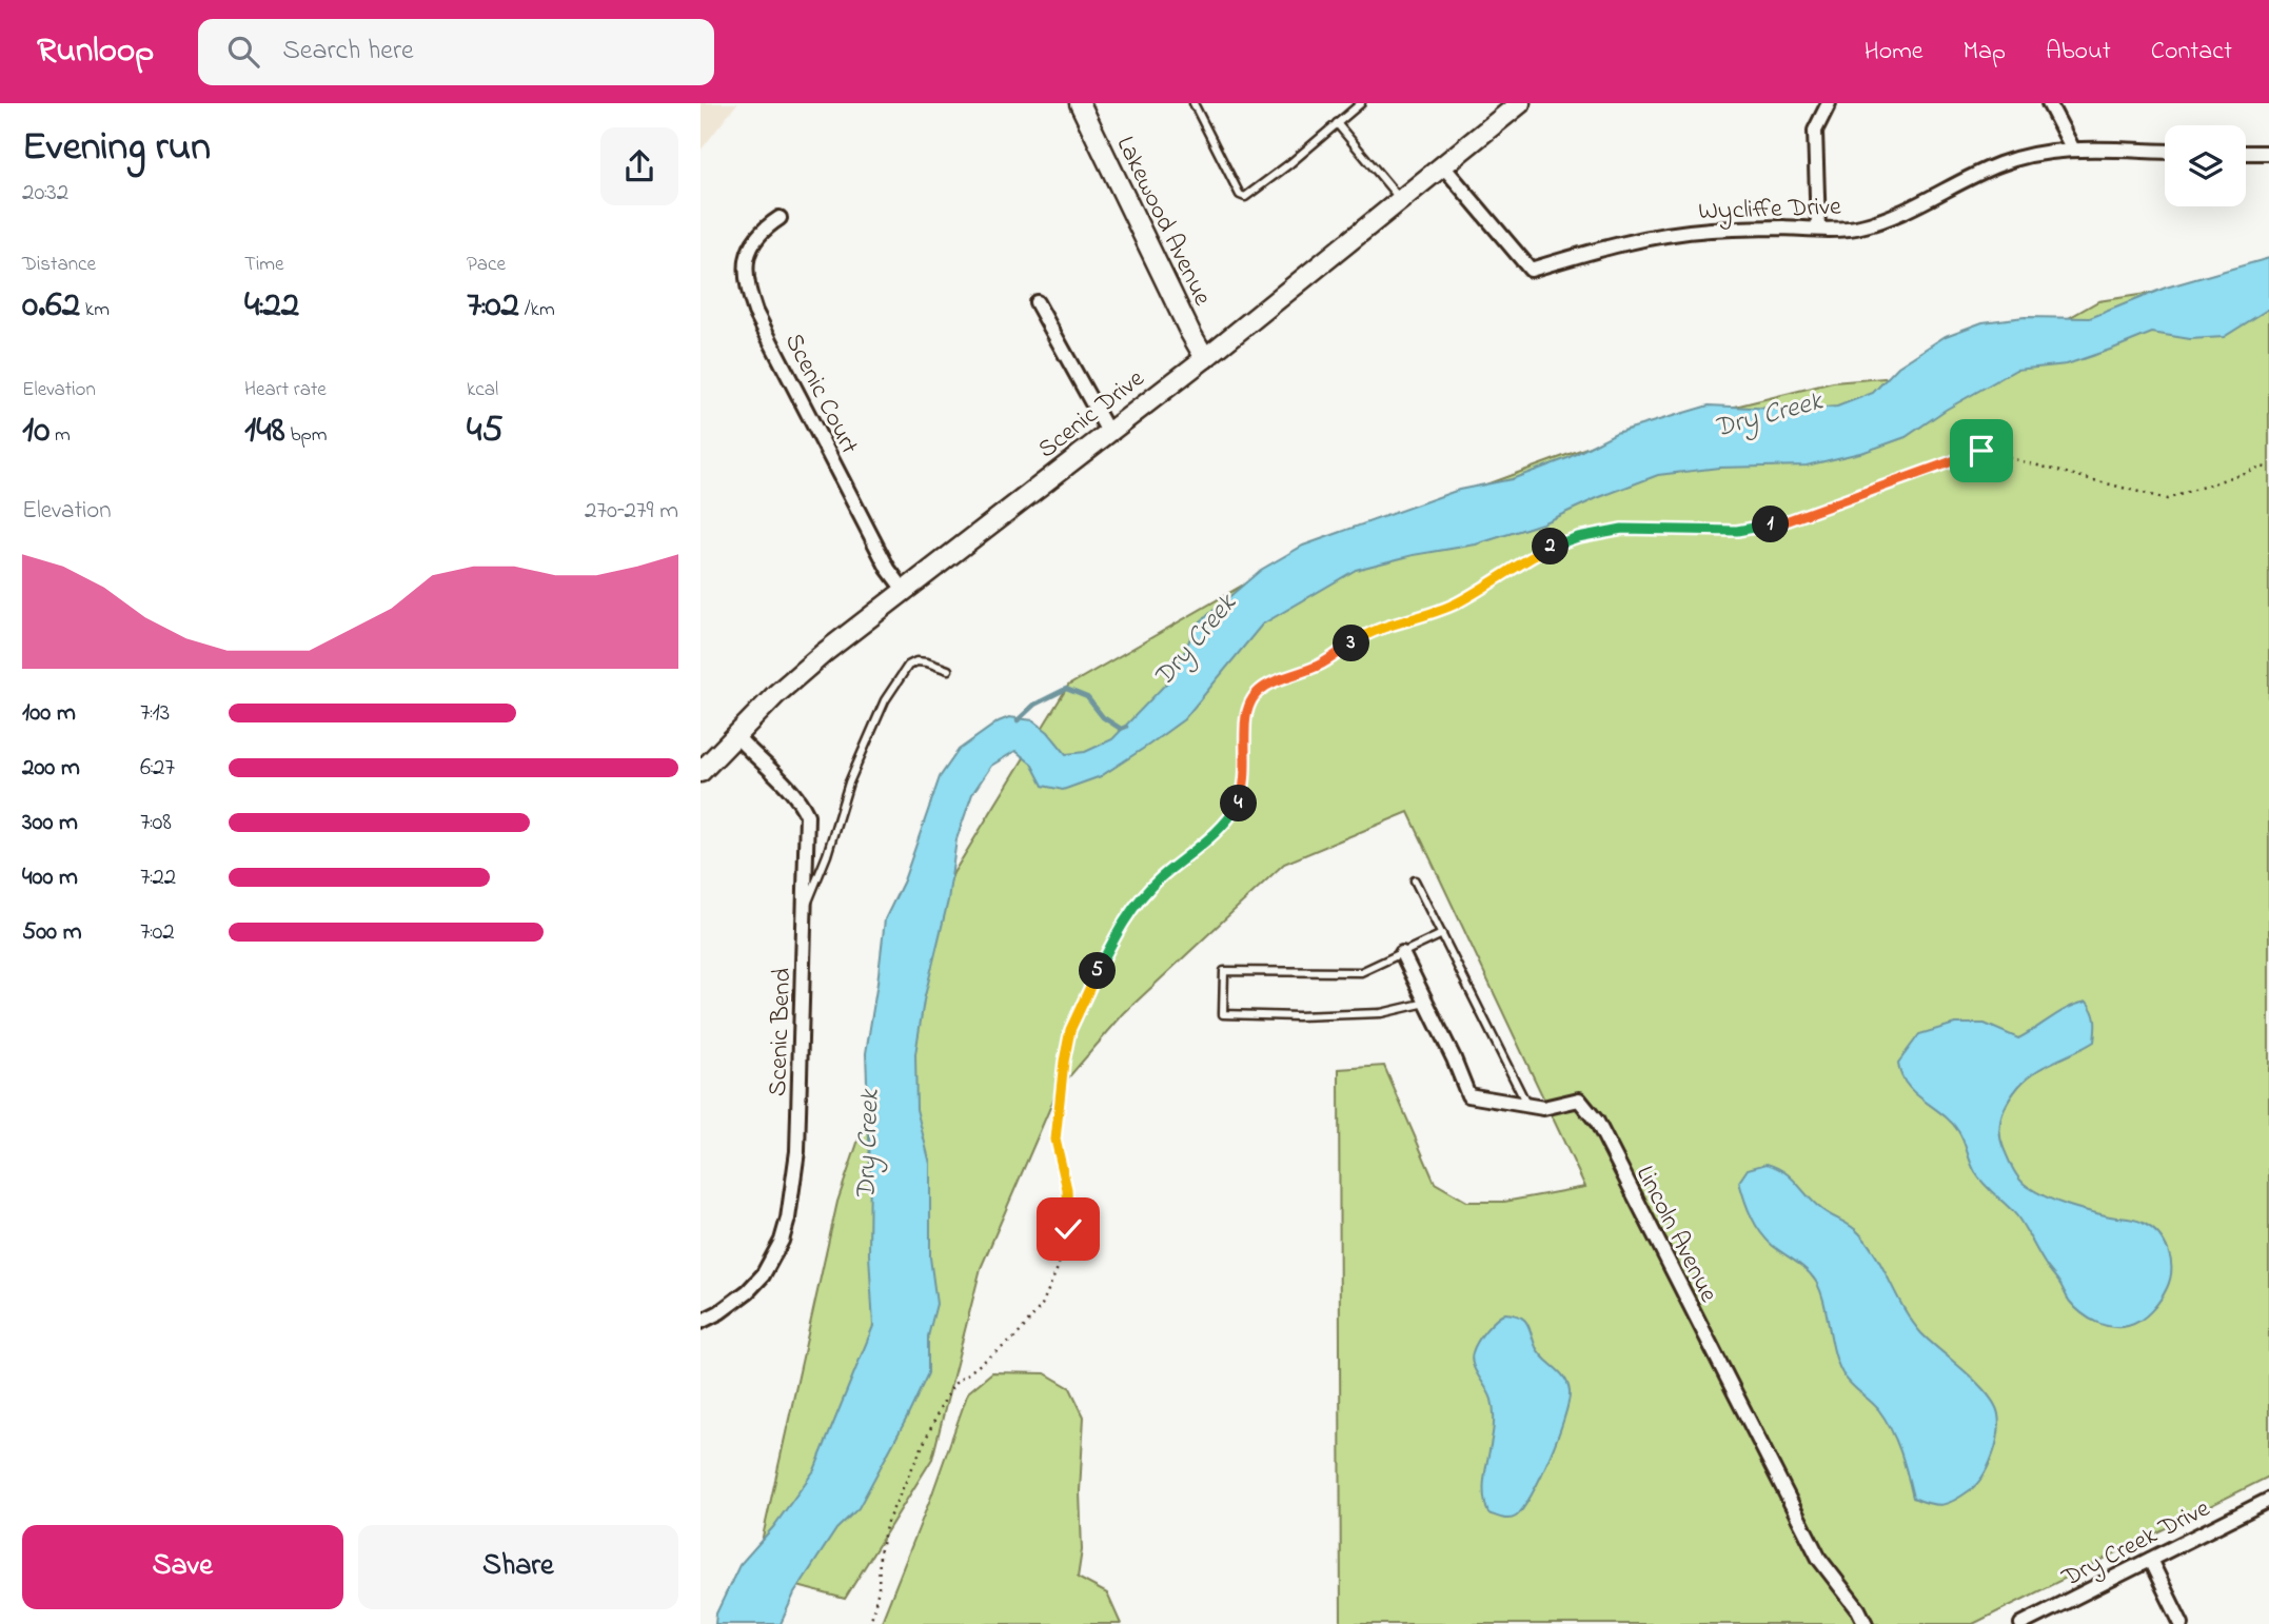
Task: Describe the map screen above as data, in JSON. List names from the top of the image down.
{
  "streets": {
    "main road": ["Lakewood Avenue", "Scenic Drive"],
    "street": [
      "Wycliffe Drive",
      "Scenic Court",
      "Scenic Bend",
      "Lincoln Avenue",
      "Dry Creek Drive"
    ]
  },
  "crossings": [
    ["Wycliffe Drive", "Scenic Drive"],
    ["Lakewood Avenue", "Scenic Drive"],
    ["Scenic Court", "Scenic Drive"],
    ["Scenic Drive", "Scenic Bend"]
  ],
  "water": ["Dry Creek"],
  "page": {
    "header": "Runloop",
    "search": "Search here",
    "nav": [
      "Home",
      "Map",
      "About",
      "Contact"
    ],
    "heading": ["Evening run", "20:32"],
    "stats": [
      ["Distance", "0.62 km"],
      ["Time", "4:22"],
      ["Pace", "7:02 /km"],
      ["Elevation", "10 m"],
      ["Heart rate", "148 bpm"],
      ["kcal", "45"]
    ],
    "chart": ["Elevation", "270–279 m"],
    "pins": [
      "1",
      "2",
      "3",
      "4",
      "5"
    ],
    "list": [
      {
        "name": "100 m",
        "note": "7:13"
      },
      {
        "name": "200 m",
        "note": "6:27"
      },
      {
        "name": "300 m",
        "note": "7:08"
      },
      {
        "name": "400 m",
        "note": "7:22"
      },
      {
        "name": "500 m",
        "note": "7:02"
      }
    ],
    "buttons": ["Save", "Share"]
  }
}
